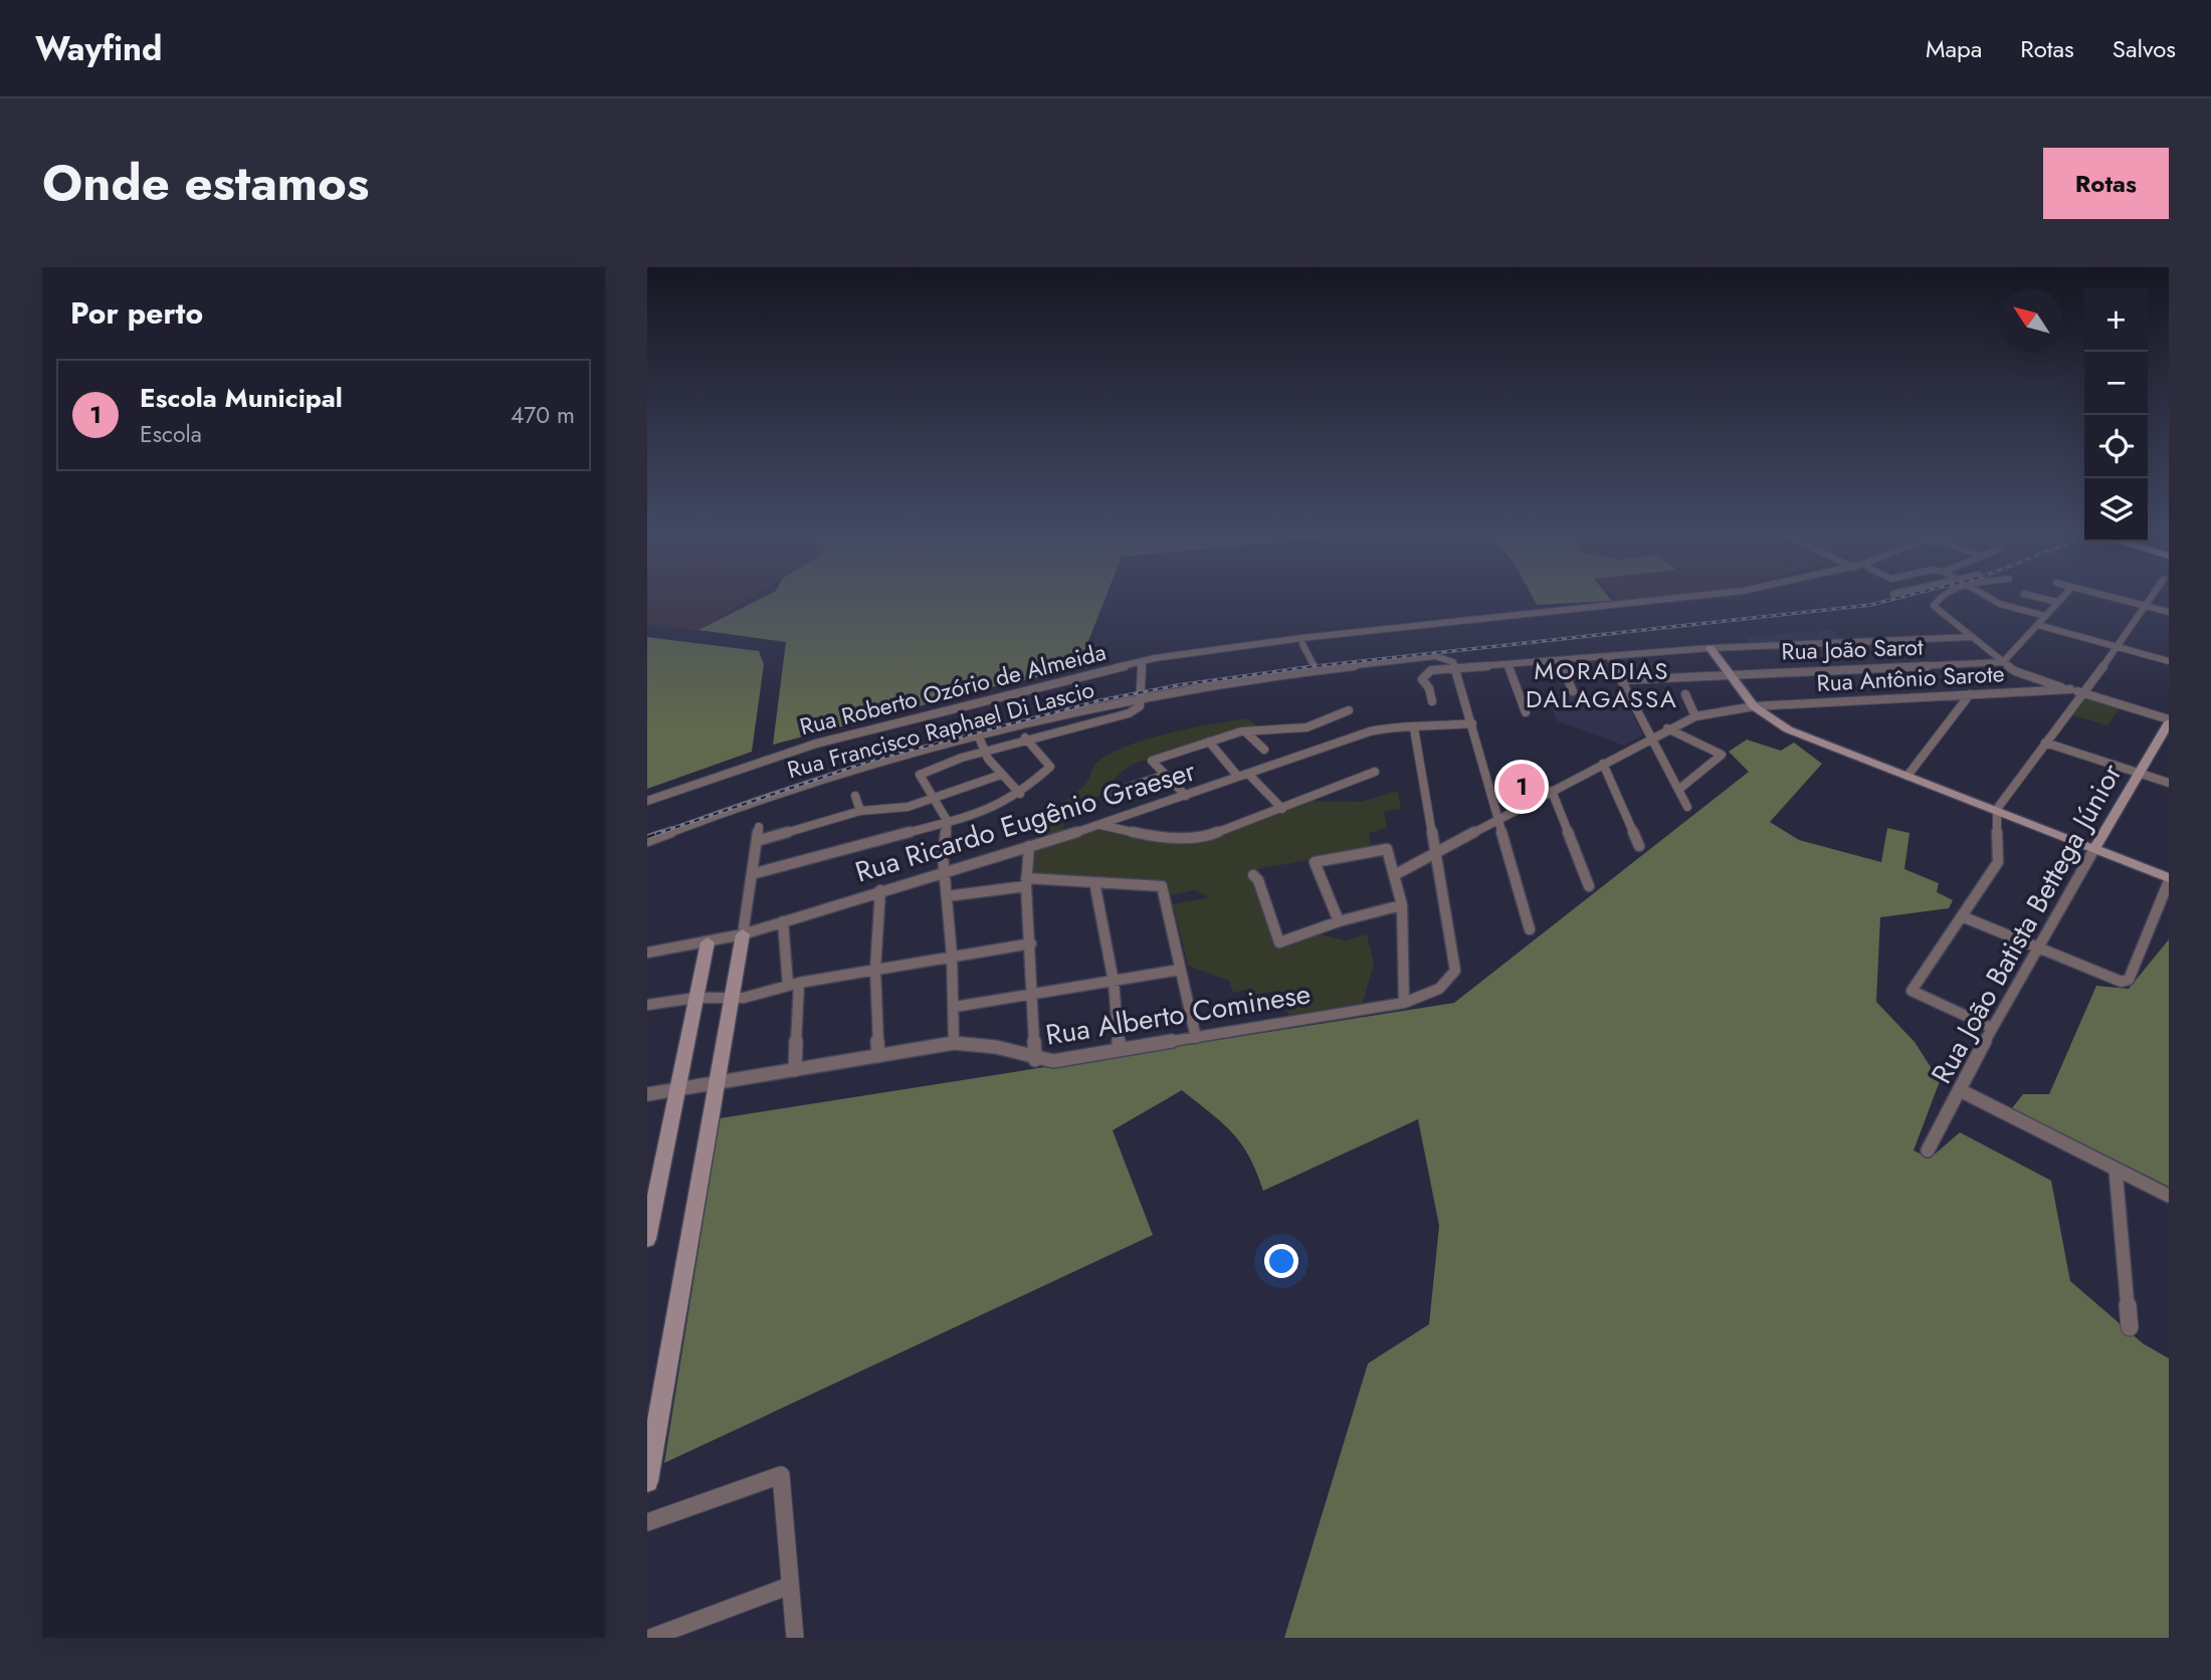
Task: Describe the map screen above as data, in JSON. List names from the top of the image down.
{
  "streets": {
    "street": [
      "Rua João Sarot",
      "Rua Antônio Sarote",
      "Rua Roberto Ozório de Almeida",
      "Rua Francisco Raphael Di Lascio",
      "Rua Ricardo Eugênio Graeser",
      "Rua João Batista Bettega Júnior",
      "Rua Alberto Cominese"
    ]
  },
  "crossings": [
    ["Rua Antônio Sarote", "Rua Alberto Cominese"]
  ],
  "districts": ["MORADIAS DALAGASSA"],
  "north": "top left",
  "page": {
    "header": "Wayfind",
    "nav": ["Mapa", "Rotas", "Salvos"],
    "title": "Onde estamos",
    "buttons": "Rotas",
    "heading": "Por perto",
    "map_buttons": ["+", "−"],
    "list": [
      {
        "mark": "1",
        "name": "Escola Municipal",
        "note": "Escola",
        "value": "470 m"
      }
    ],
    "pins": "1"
  }
}
